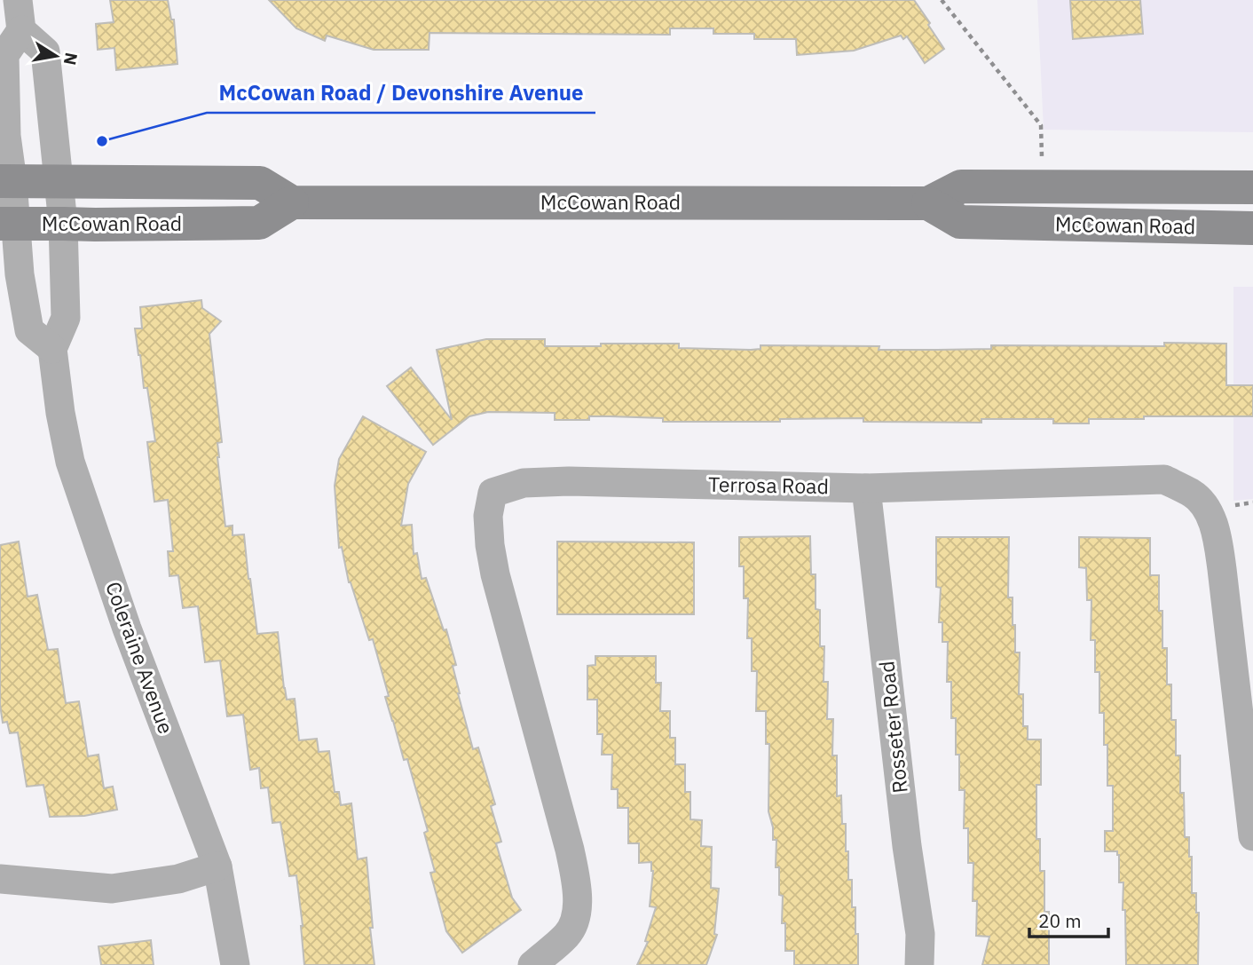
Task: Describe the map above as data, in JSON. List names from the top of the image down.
{
  "streets": {
    "main road": ["McCowan Road"],
    "street": ["Terrosa Road", "Coleraine Avenue", "Rosseter Road"]
  },
  "crossings": [
    ["Terrosa Road", "Rosseter Road"]
  ],
  "places": ["McCowan Road / Devonshire Avenue"],
  "scale_bar": "20 m",
  "north": "right"
}
